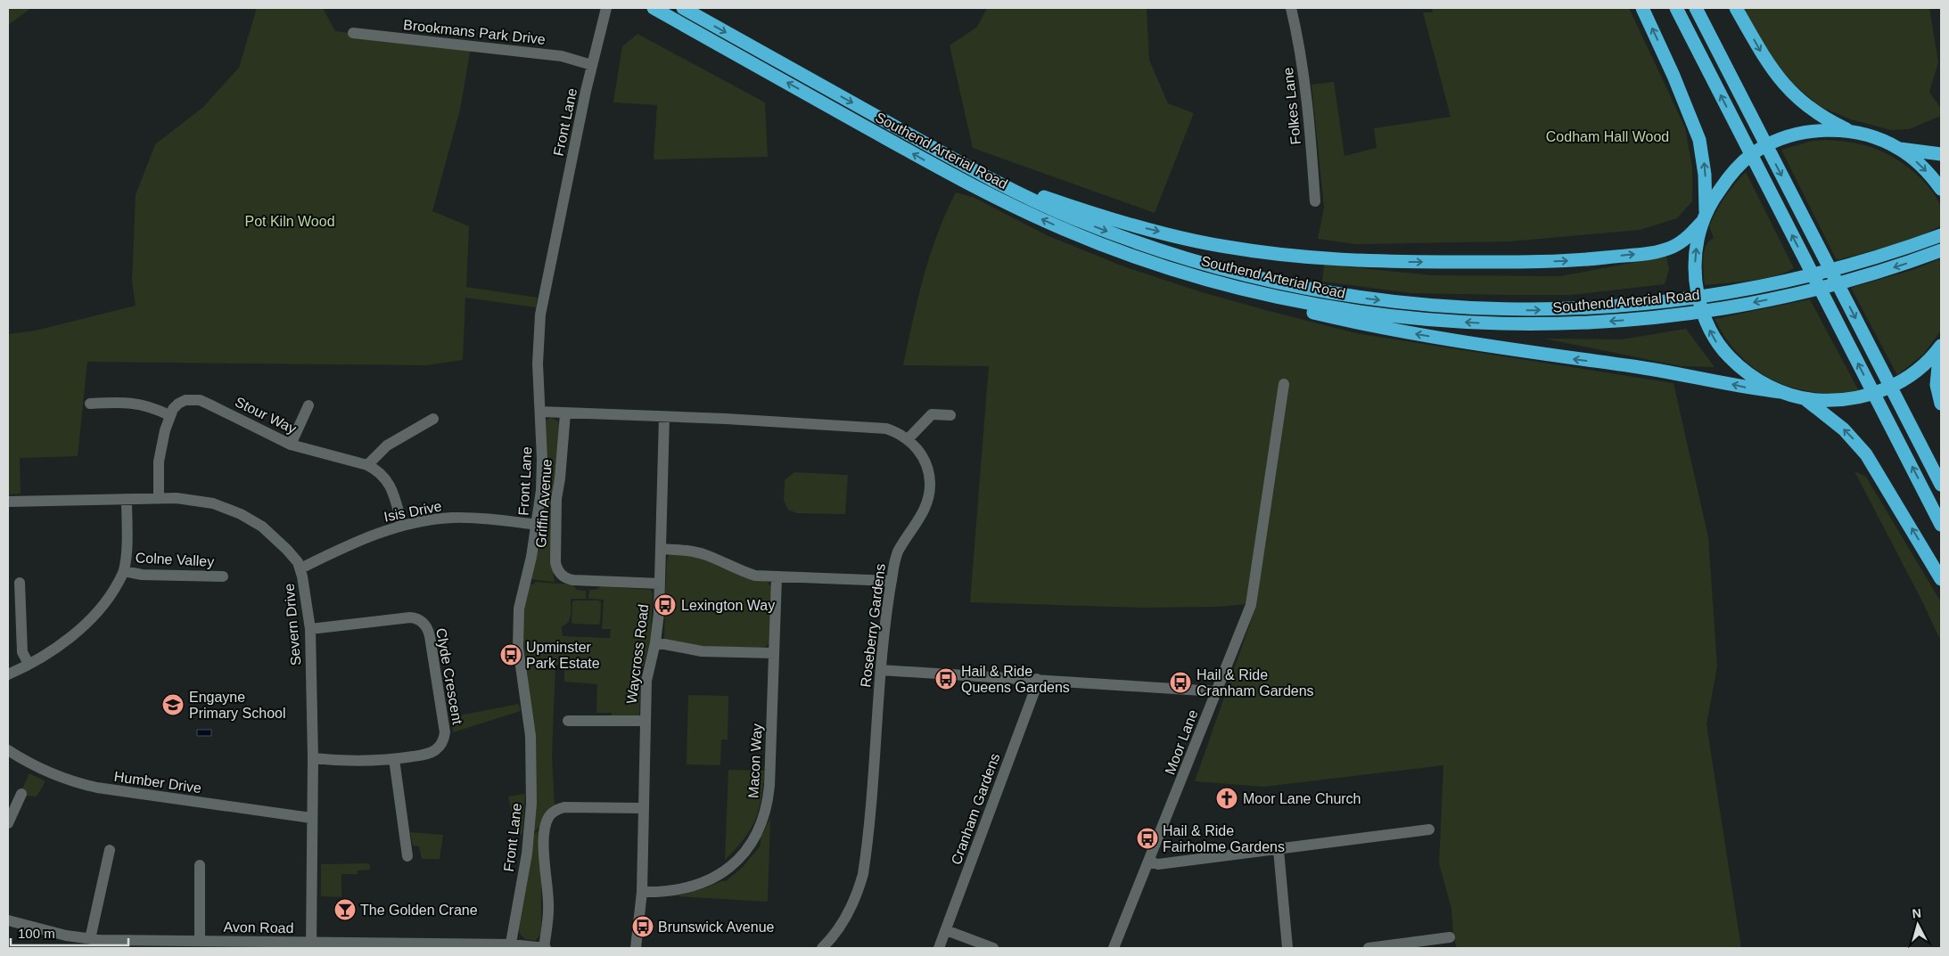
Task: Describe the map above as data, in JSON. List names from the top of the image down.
{
  "streets": {
    "highway": ["Southend Arterial Road"],
    "street": [
      "Brookmans Park Drive",
      "Folkes Lane",
      "Front Lane",
      "Stour Way",
      "Griffin Avenue",
      "Isis Drive",
      "Colne Valley",
      "Severn Drive",
      "Roseberry Gardens",
      "Waycross Road",
      "Clyde Crescent",
      "Moor Lane",
      "Macon Way",
      "Humber Drive",
      "Cranham Gardens",
      "Avon Road"
    ]
  },
  "crossings": [
    ["Brookmans Park Drive", "Front Lane"],
    ["Front Lane", "Isis Drive"],
    ["Front Lane", "Roseberry Gardens"],
    ["Front Lane", "Avon Road"],
    ["Stour Way", "Isis Drive"],
    ["Griffin Avenue", "Roseberry Gardens"],
    ["Griffin Avenue", "Waycross Road"],
    ["Isis Drive", "Severn Drive"],
    ["Severn Drive", "Clyde Crescent"],
    ["Severn Drive", "Humber Drive"],
    ["Severn Drive", "Avon Road"],
    ["Roseberry Gardens", "Waycross Road"],
    ["Waycross Road", "Macon Way"]
  ],
  "parks": ["Codham Hall Wood", "Pot Kiln Wood"],
  "places": {
    "bus stop": [
      "Lexington Way",
      "Upminster Park Estate",
      "Hail & Ride Queens Gardens",
      "Hail & Ride Cranham Gardens",
      "Hail & Ride Fairholme Gardens",
      "Brunswick Avenue"
    ],
    "school or university": ["Engayne Primary School"],
    "church": ["Moor Lane Church"],
    "bar": ["The Golden Crane"]
  },
  "scale_bar": "100 m",
  "north": "top"
}
